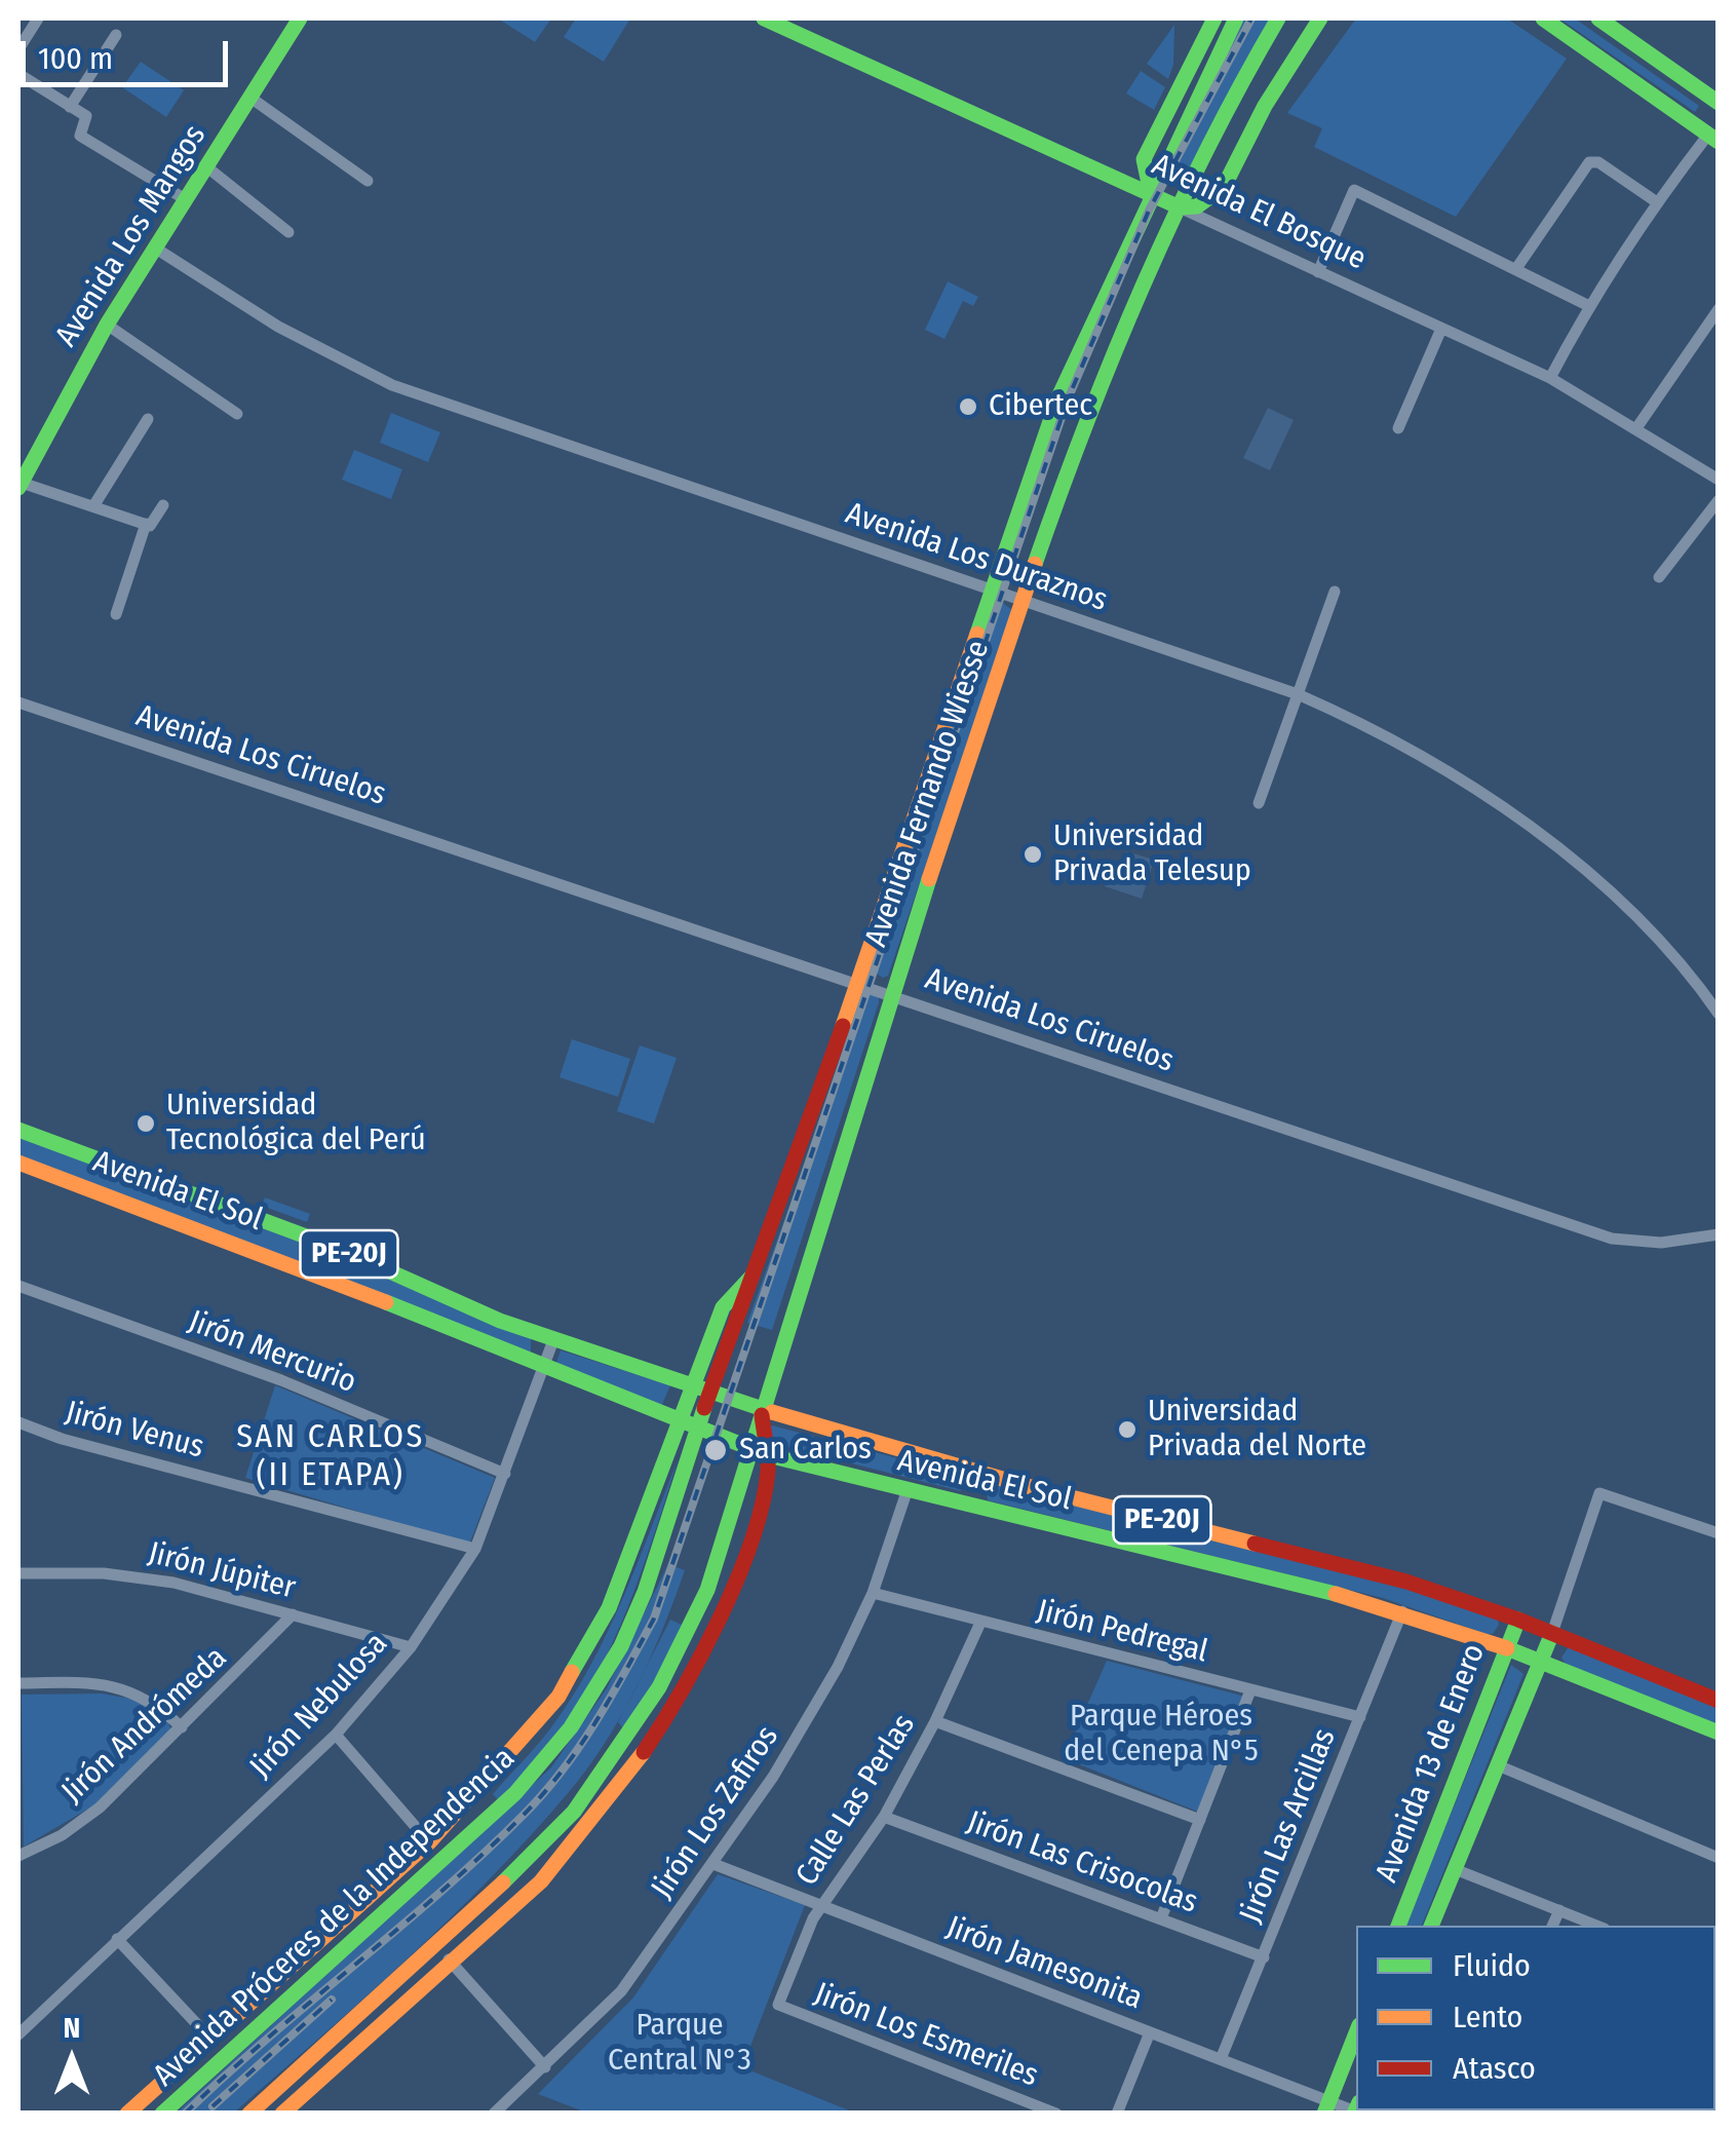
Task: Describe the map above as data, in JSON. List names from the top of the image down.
{
  "streets": {
    "main road": [
      "Avenida El Bosque",
      "Avenida Los Mangos",
      "Avenida Fernando Wiesse",
      "Avenida El Sol",
      "PE-20J",
      "Avenida 13 de Enero",
      "Avenida Próceres de la Independencia"
    ],
    "street": [
      "Avenida Los Duraznos",
      "Avenida Los Ciruelos",
      "Jirón Mercurio",
      "Jirón Venus",
      "Jirón Júpiter",
      "Jirón Pedregal",
      "Jirón Nebulosa",
      "Jirón Andrómeda",
      "Calle Las Perlas",
      "Jirón Los Zafiros",
      "Jirón Las Arcillas",
      "Jirón Las Crisocolas",
      "Jirón Jamesonita",
      "Jirón Los Esmeriles"
    ]
  },
  "crossings": [
    ["Avenida El Bosque", "Avenida Fernando Wiesse"],
    ["Avenida Los Mangos", "Avenida Los Duraznos"],
    ["Avenida Los Duraznos", "Avenida Fernando Wiesse"],
    ["Avenida Los Ciruelos", "Avenida Fernando Wiesse"],
    ["Avenida Fernando Wiesse", "Avenida El Sol"],
    ["Avenida Fernando Wiesse", "Avenida Próceres de la Independencia"],
    ["Avenida El Sol", "Jirón Nebulosa"],
    ["Avenida El Sol", "Avenida 13 de Enero"],
    ["Avenida El Sol", "Jirón Los Zafiros"],
    ["Avenida El Sol", "Jirón Las Arcillas"],
    ["Avenida El Sol", "Avenida Próceres de la Independencia"],
    ["Jirón Mercurio", "Jirón Nebulosa"],
    ["Jirón Venus", "Jirón Nebulosa"],
    ["Jirón Júpiter", "Jirón Nebulosa"],
    ["Jirón Júpiter", "Jirón Andrómeda"],
    ["Jirón Pedregal", "Calle Las Perlas"],
    ["Jirón Pedregal", "Jirón Los Zafiros"],
    ["Jirón Pedregal", "Jirón Las Arcillas"],
    ["Calle Las Perlas", "Jirón Las Crisocolas"],
    ["Calle Las Perlas", "Jirón Jamesonita"],
    ["Calle Las Perlas", "Jirón Los Esmeriles"],
    ["Jirón Los Zafiros", "Jirón Jamesonita"],
    ["Jirón Las Arcillas", "Jirón Las Crisocolas"],
    ["Jirón Las Arcillas", "Jirón Jamesonita"]
  ],
  "districts": ["SAN CARLOS (II ETAPA)"],
  "parks": ["Parque Héroes del Cenepa N°5", "Parque Central N°3"],
  "places": [
    "Cibertec",
    "Universidad Privada Telesup",
    "Universidad Tecnológica del Perú",
    "Universidad Privada del Norte",
    "San Carlos"
  ],
  "legend": ["Fluido", "Lento", "Atasco"],
  "scale_bar": "100 m",
  "north": "top"
}
